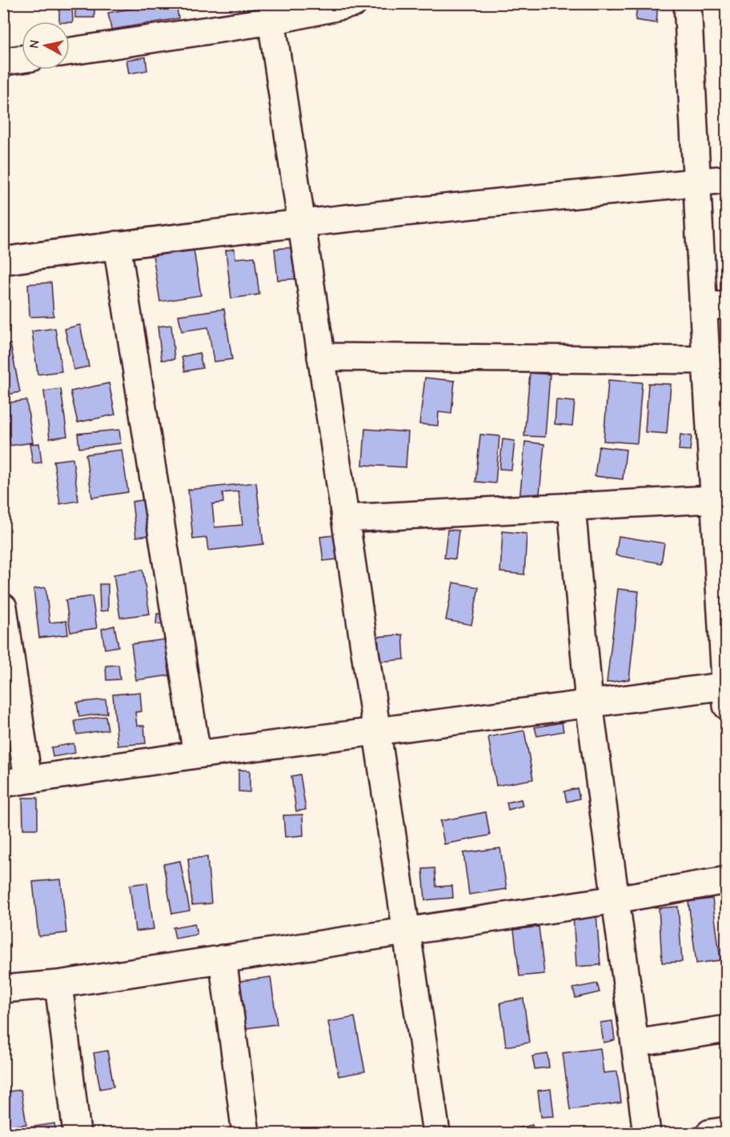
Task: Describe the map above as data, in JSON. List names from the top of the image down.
{
  "north": "left"
}
